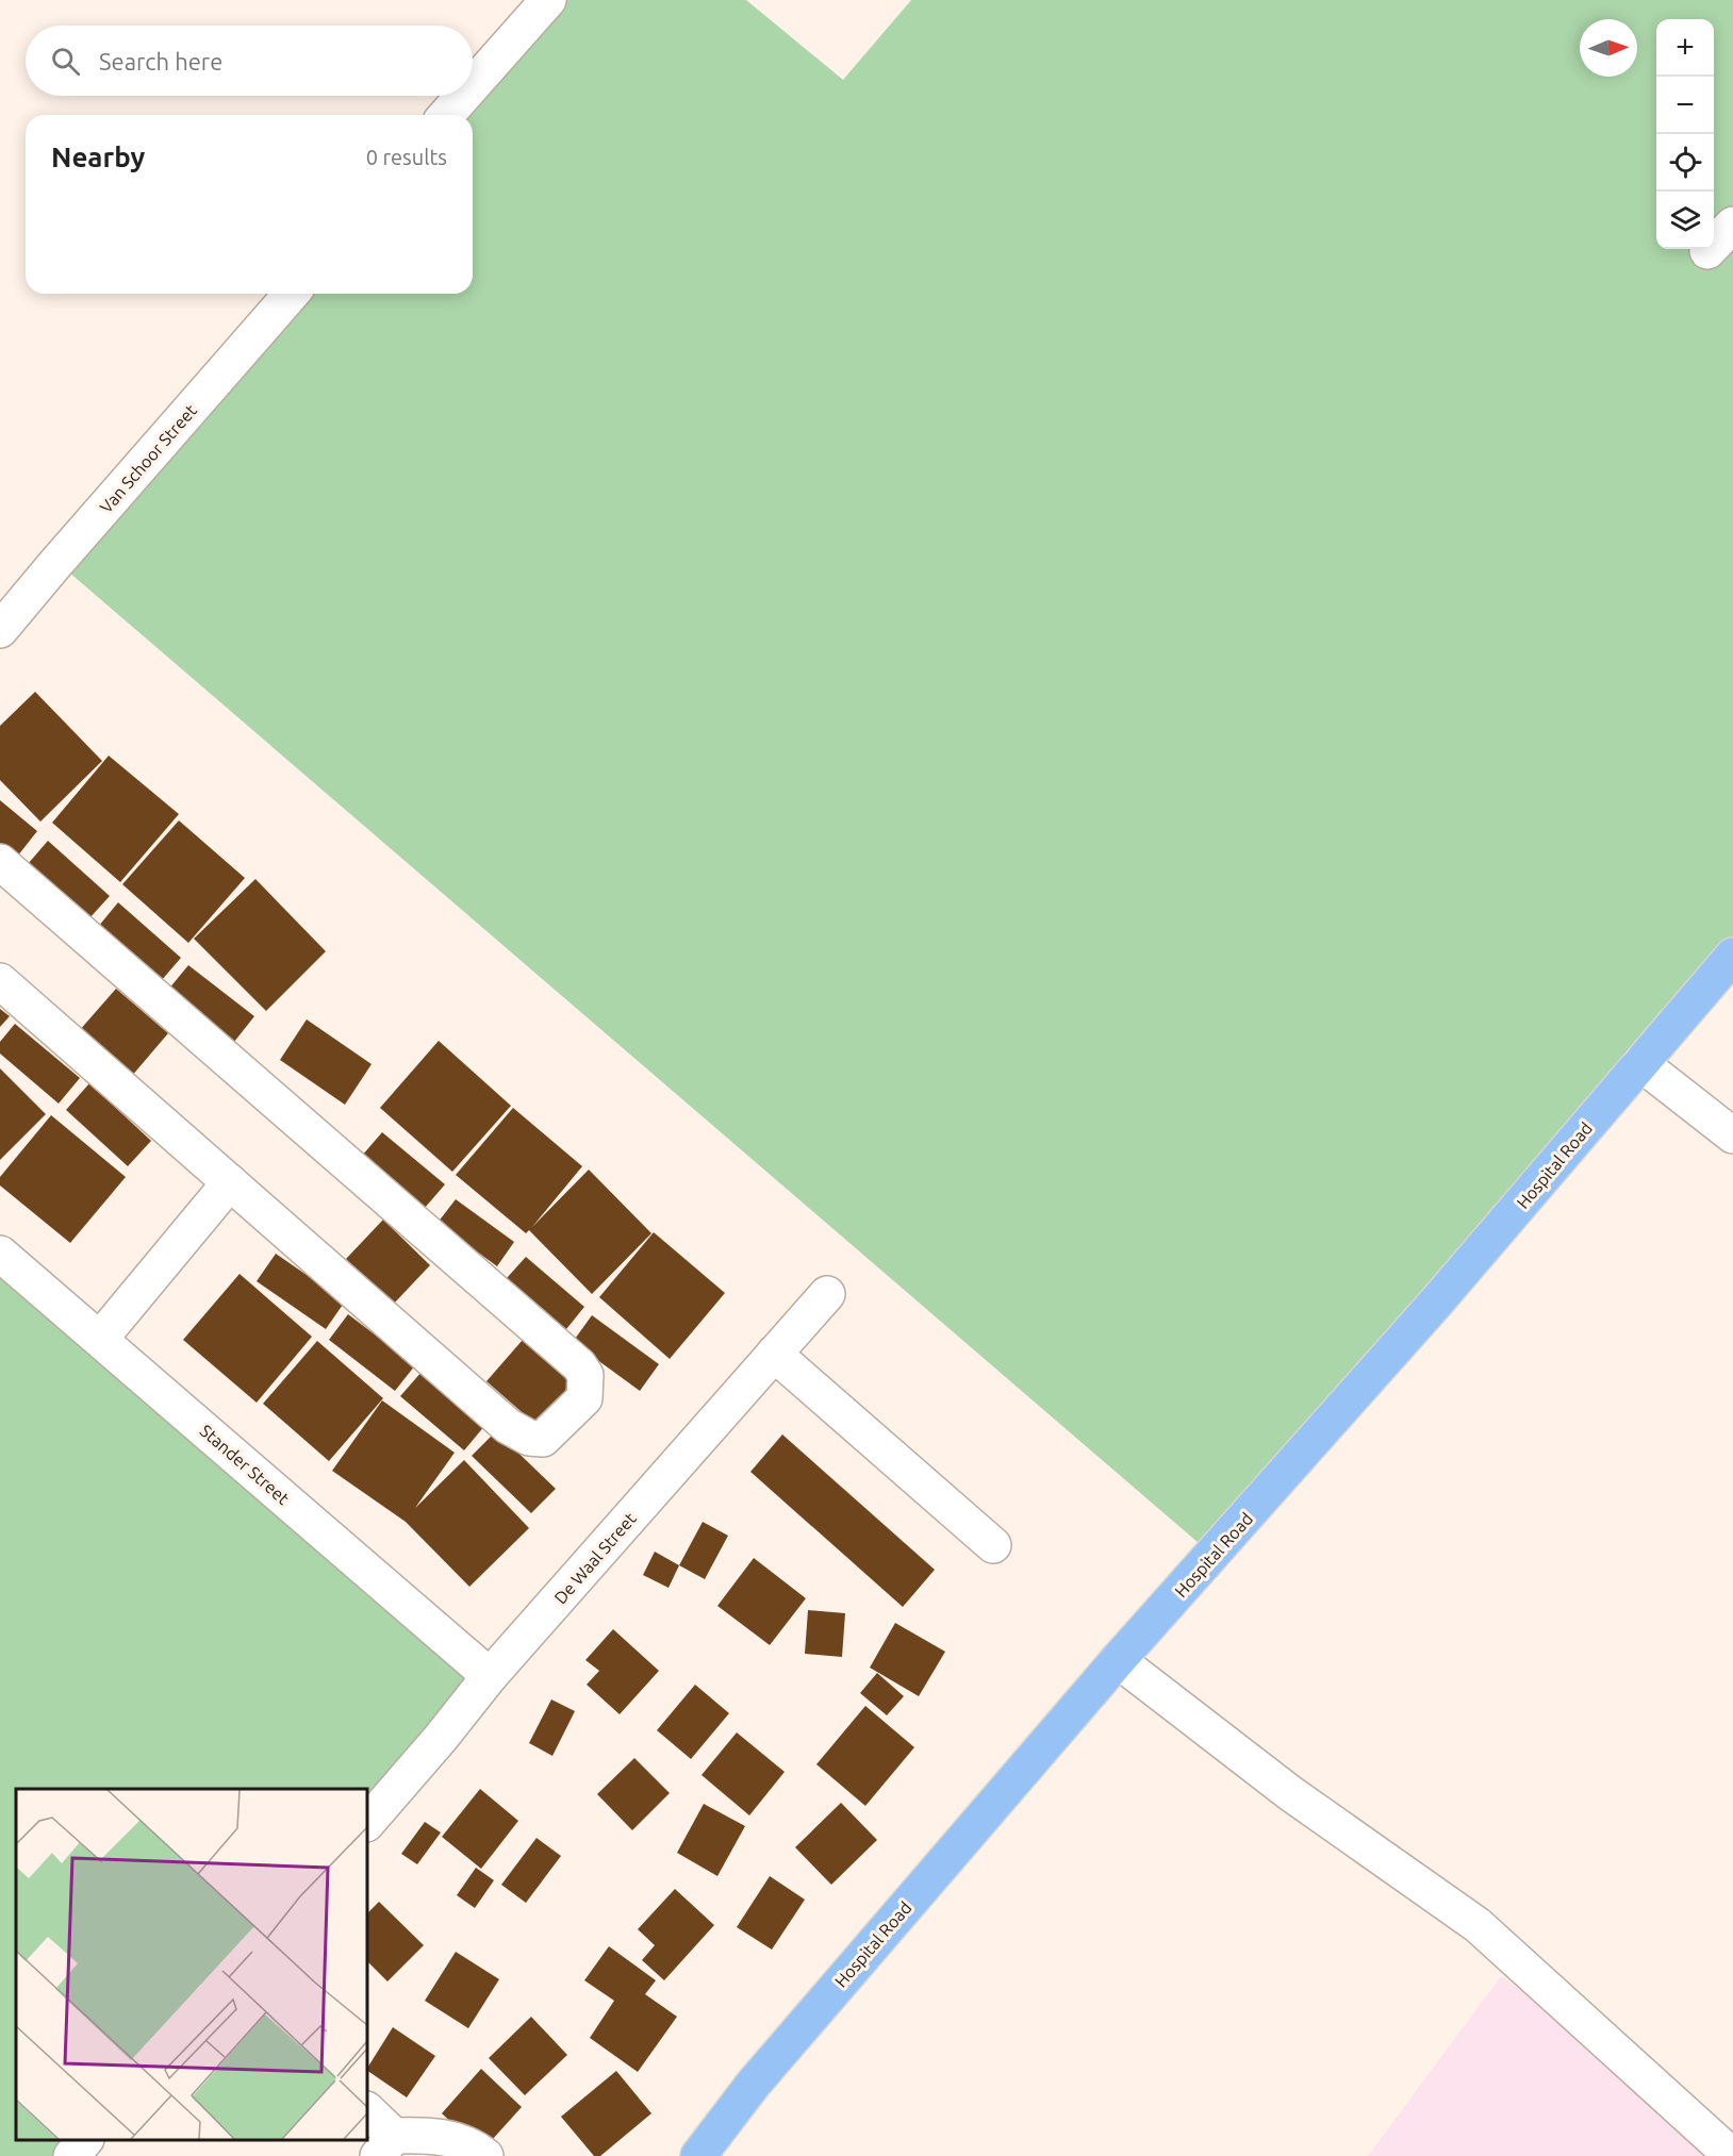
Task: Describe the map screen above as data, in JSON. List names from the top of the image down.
{
  "streets": {
    "main road": ["Hospital Road"],
    "street": ["Van Schoor Street", "Stander Street", "De Waal Street"]
  },
  "crossings": [
    ["Stander Street", "De Waal Street"]
  ],
  "north": "right",
  "page": {
    "map_buttons": ["+", "−"],
    "search": "Search here",
    "heading": ["Nearby", "0 results"]
  }
}
